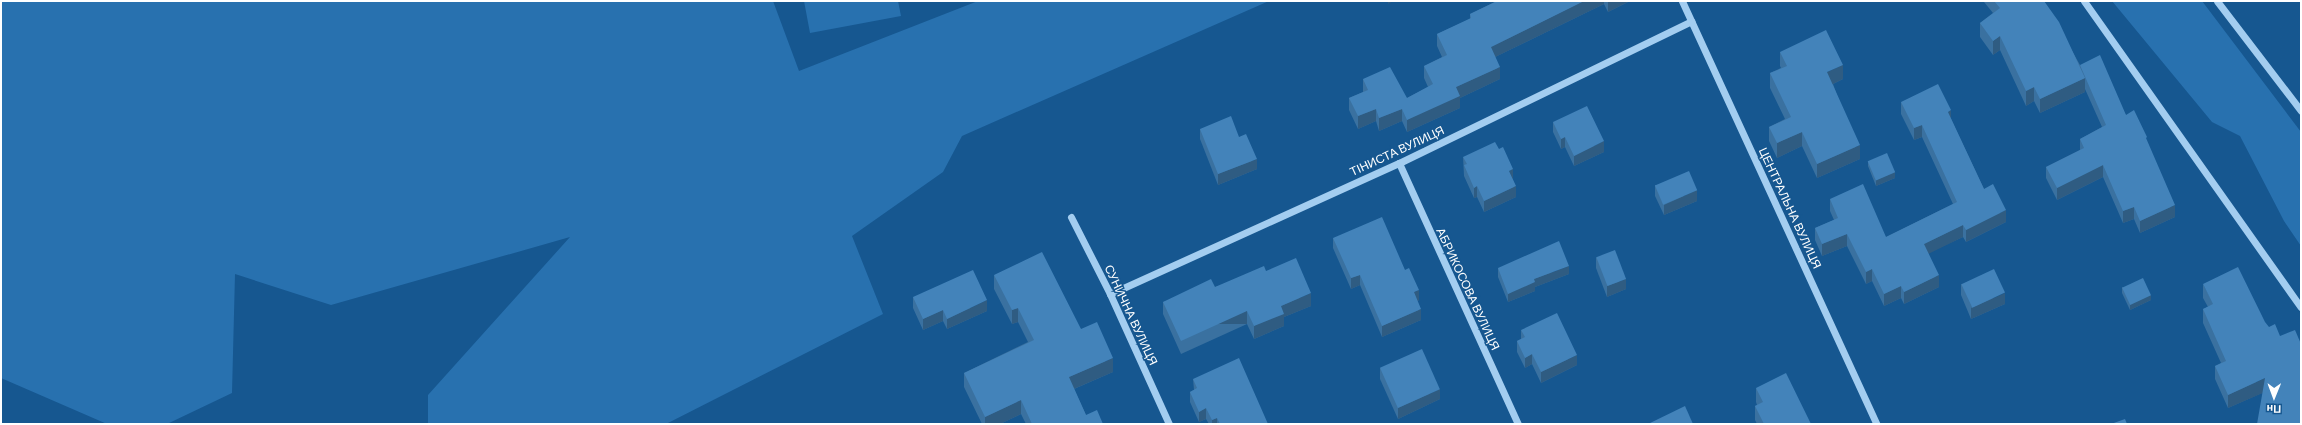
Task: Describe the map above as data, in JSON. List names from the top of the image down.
{
  "streets": {
    "street": [
      "ТІНИСТА ВУЛИЦЯ",
      "ЦЕНТРАЛЬНА ВУЛИЦЯ",
      "АБРИКОСОВА ВУЛИЦЯ",
      "СУНИЧНА ВУЛИЦЯ"
    ]
  },
  "crossings": [
    ["ТІНИСТА ВУЛИЦЯ", "ЦЕНТРАЛЬНА ВУЛИЦЯ"],
    ["ТІНИСТА ВУЛИЦЯ", "АБРИКОСОВА ВУЛИЦЯ"],
    ["ТІНИСТА ВУЛИЦЯ", "СУНИЧНА ВУЛИЦЯ"]
  ],
  "north": "bottom"
}
